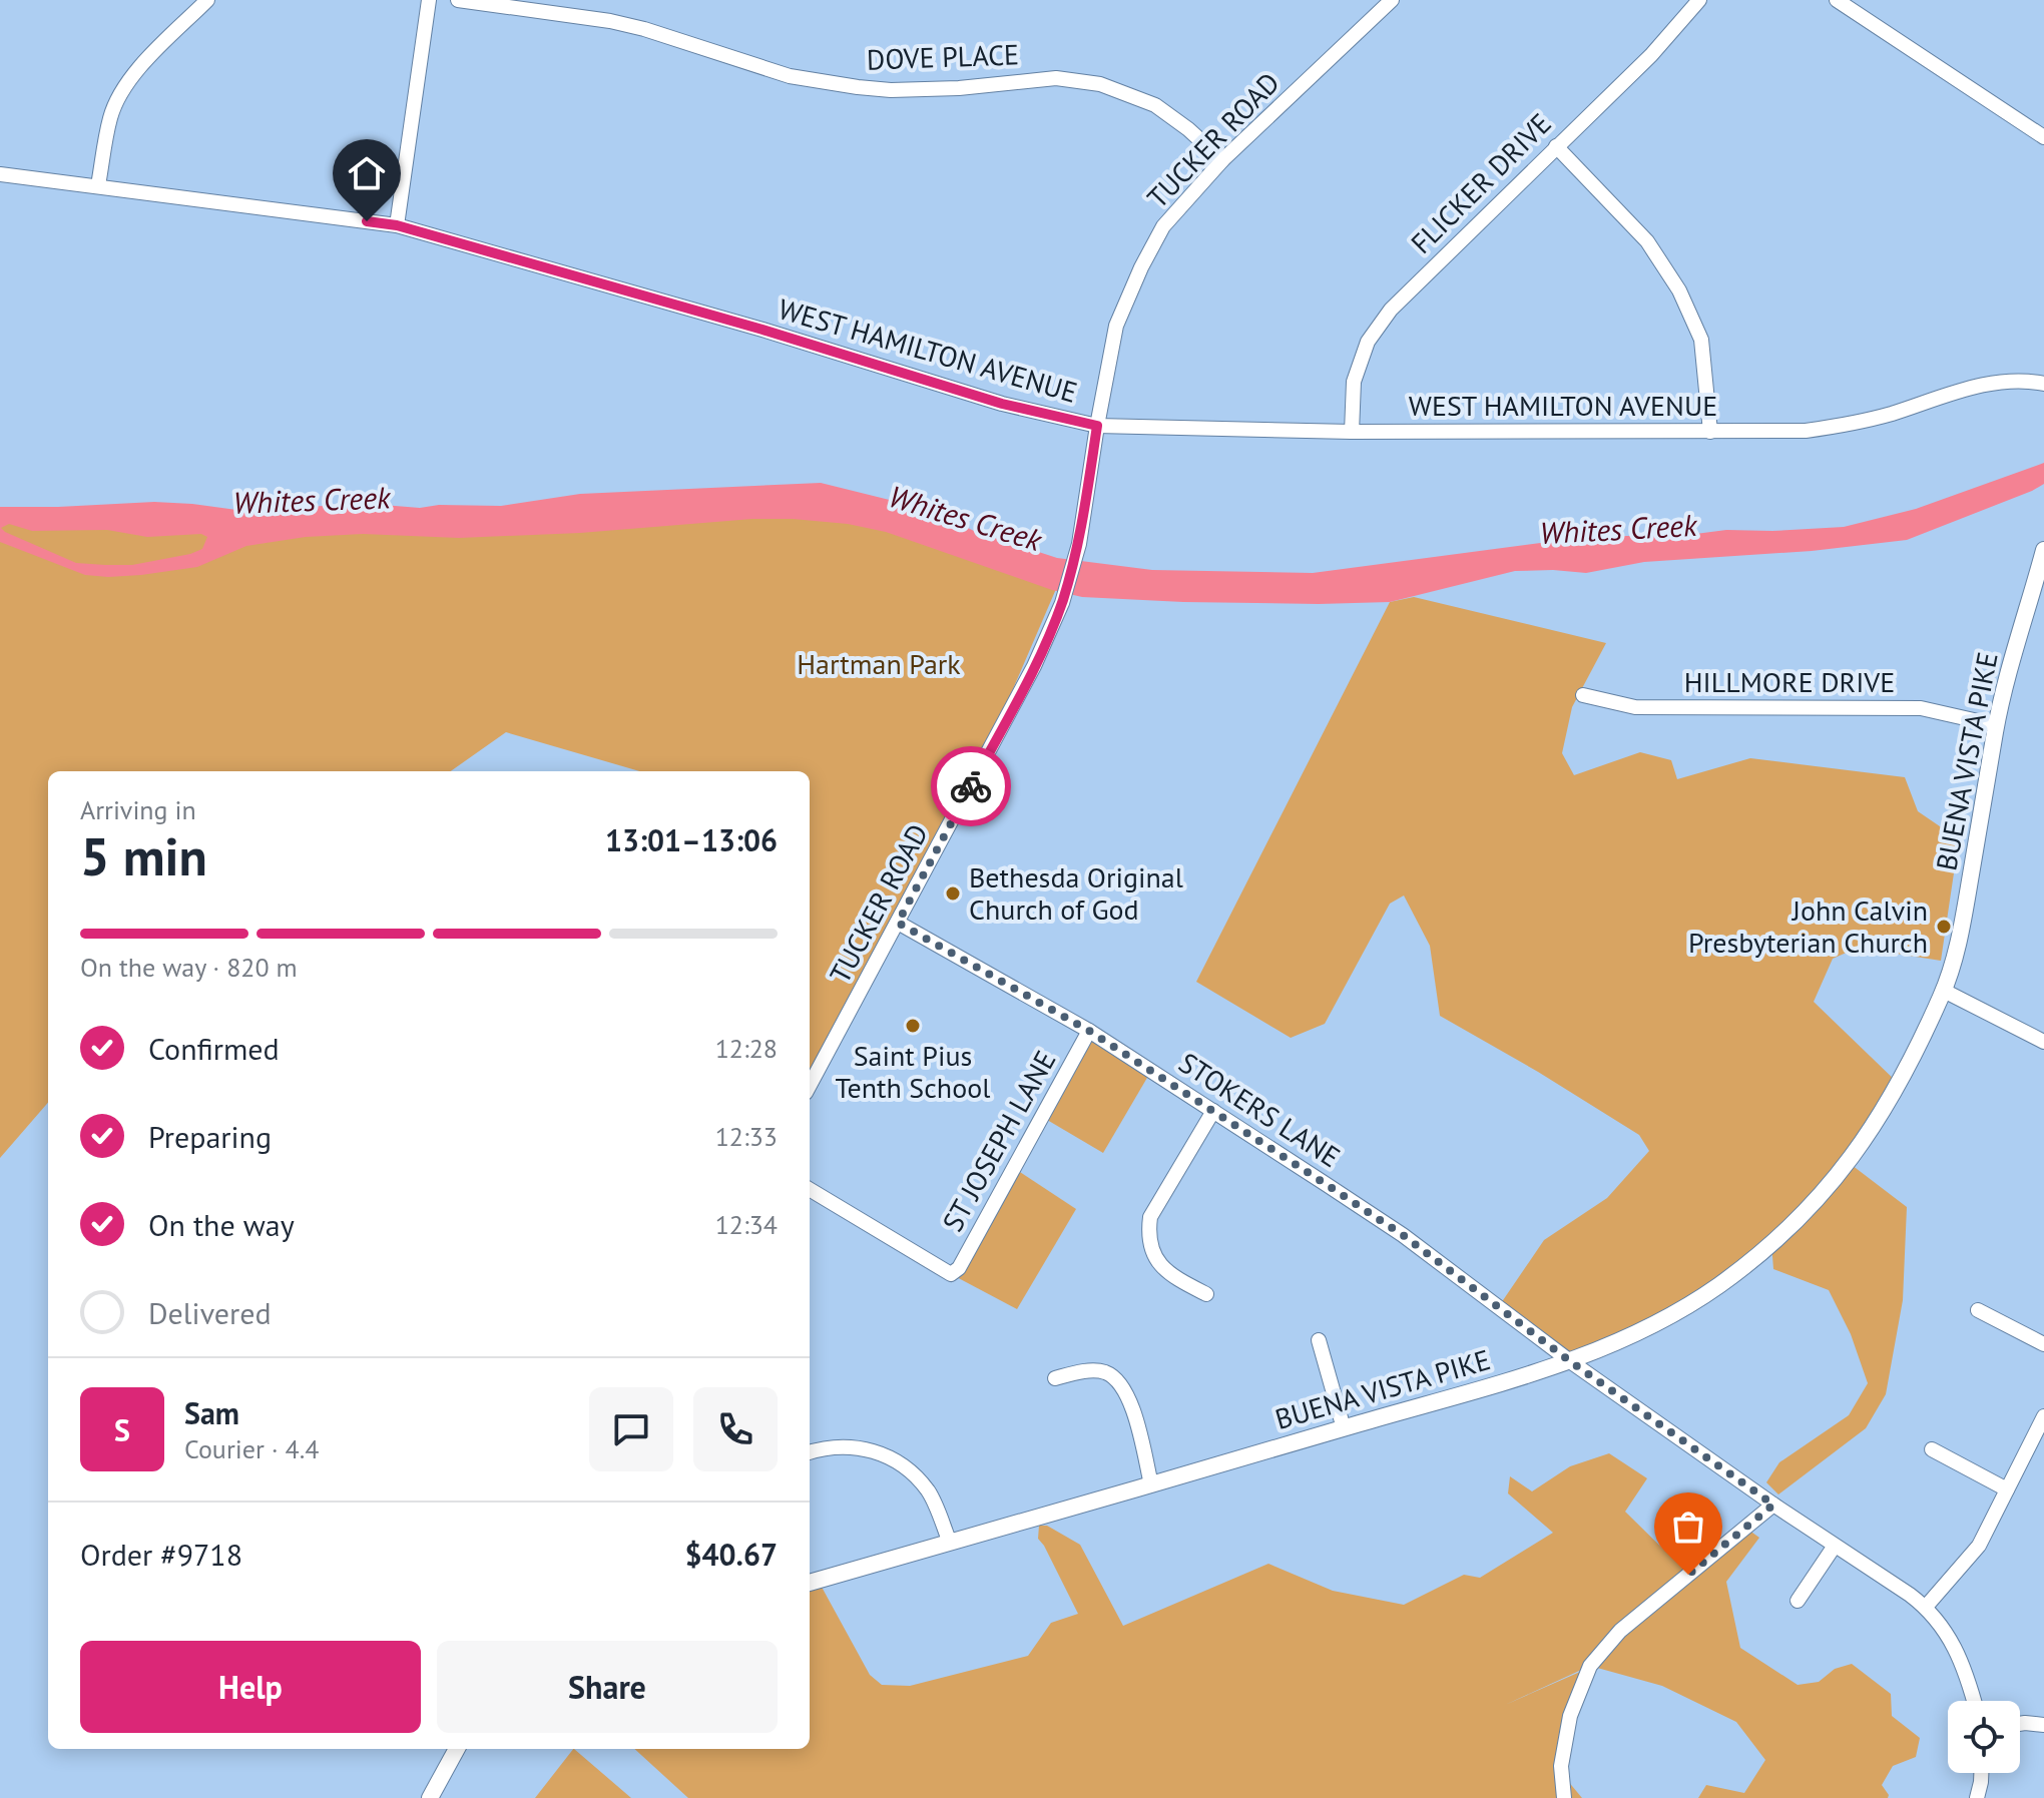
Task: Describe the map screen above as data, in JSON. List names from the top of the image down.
{
  "streets": {
    "main road": ["BUENA VISTA PIKE"],
    "street": [
      "DOVE PLACE",
      "TUCKER ROAD",
      "FLICKER DRIVE",
      "WEST HAMILTON AVENUE",
      "HILLMORE DRIVE",
      "STOKERS LANE",
      "ST JOSEPH LANE"
    ]
  },
  "crossings": [
    ["DOVE PLACE", "TUCKER ROAD"],
    ["TUCKER ROAD", "WEST HAMILTON AVENUE"],
    ["TUCKER ROAD", "STOKERS LANE"],
    ["FLICKER DRIVE", "WEST HAMILTON AVENUE"],
    ["HILLMORE DRIVE", "BUENA VISTA PIKE"],
    ["BUENA VISTA PIKE", "STOKERS LANE"],
    ["STOKERS LANE", "ST JOSEPH LANE"]
  ],
  "water": ["Whites Creek"],
  "parks": ["Hartman Park"],
  "places": ["Bethesda Original Church of God", "John Calvin Presbyterian Church", "Saint Pius Tenth School"],
  "page": {
    "heading": ["5 min", "Arriving in", "13:01–13:06"],
    "panel": [
      "Sam",
      "Courier · 4.4",
      "Order #9718",
      "$40.67"
    ],
    "bar": "On the way · 820 m",
    "list": [
      ["Confirmed", "12:28"],
      ["Preparing", "12:33"],
      ["On the way", "12:34"],
      "Delivered"
    ],
    "round": "S",
    "buttons": ["Help", "Share"]
  }
}
